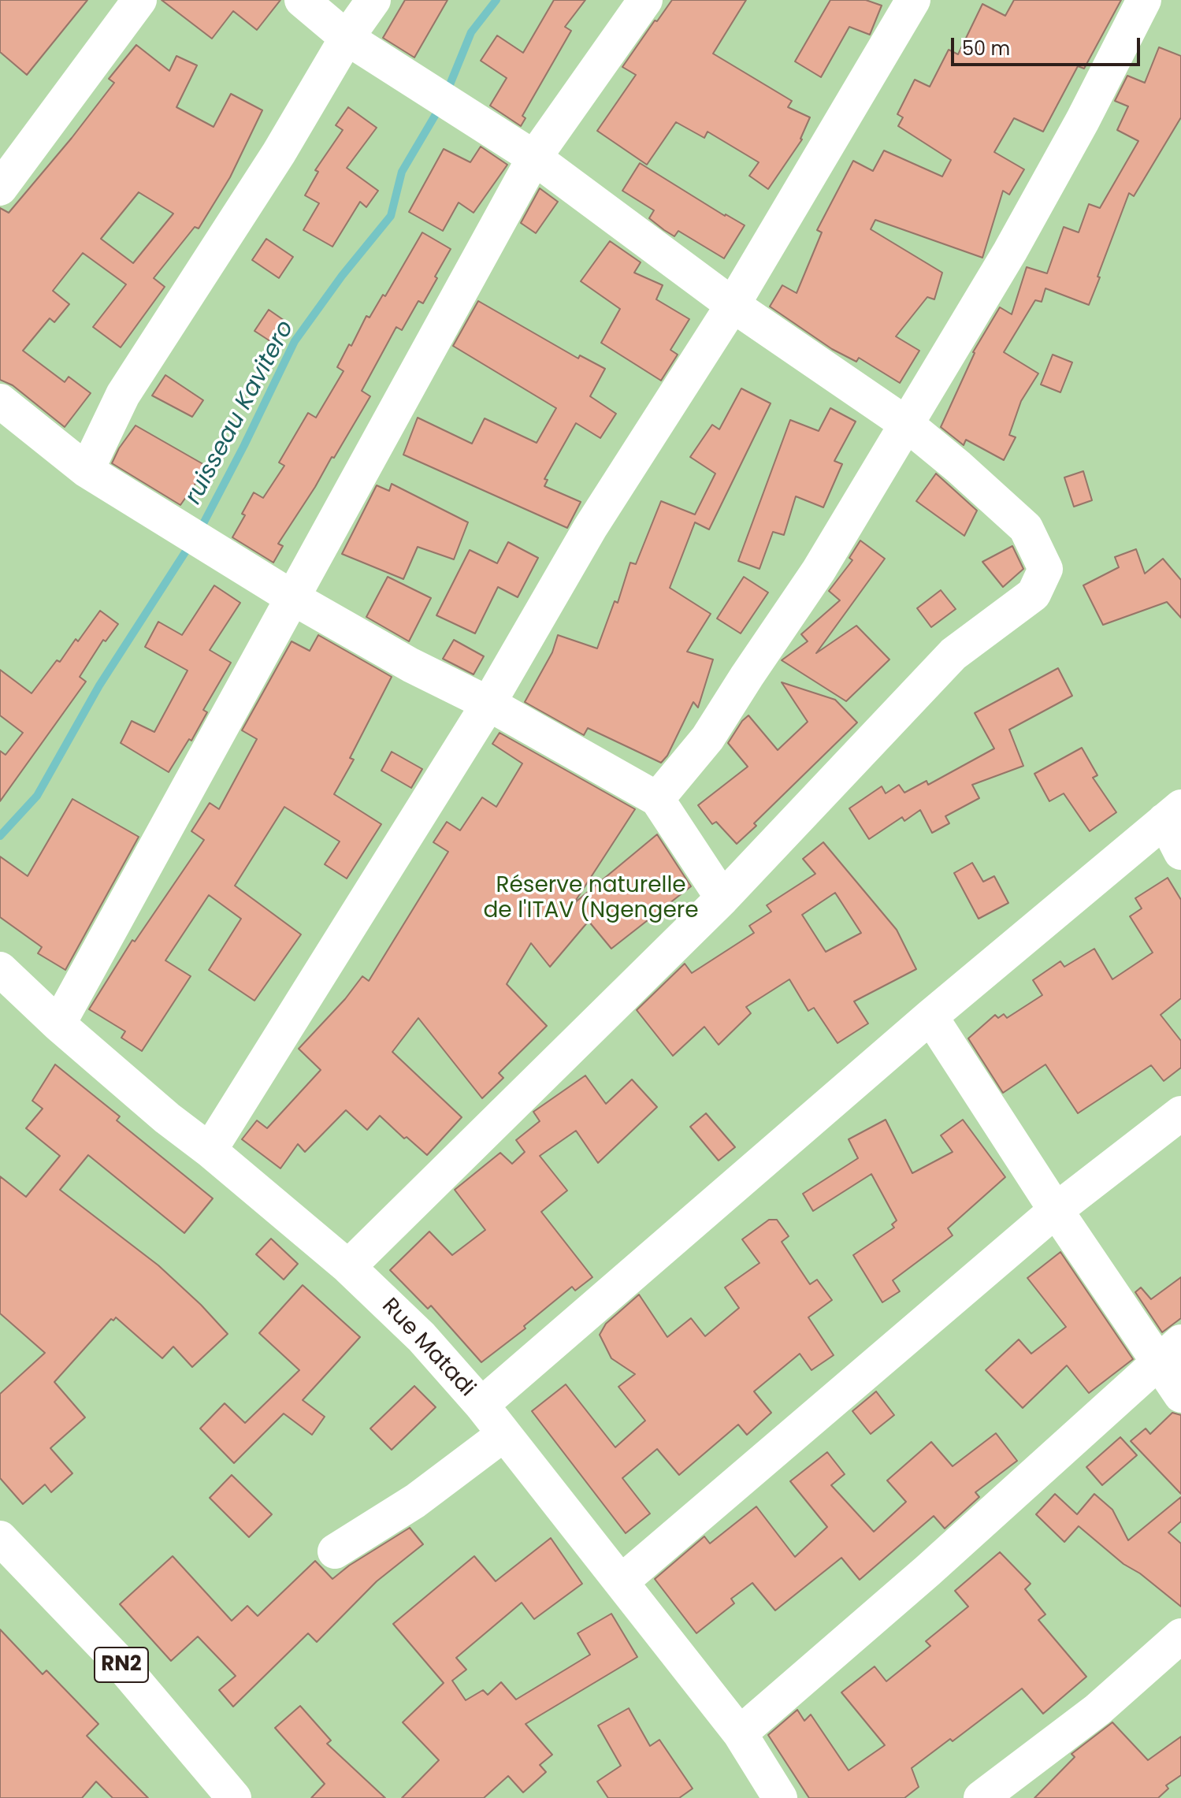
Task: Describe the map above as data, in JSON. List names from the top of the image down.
{
  "streets": {
    "main road": ["Rue Matadi", "RN2"]
  },
  "water": ["ruisseau Kavitero"],
  "parks": ["Réserve naturelle de l'ITAV (Ngengere"],
  "scale_bar": "50 m"
}
